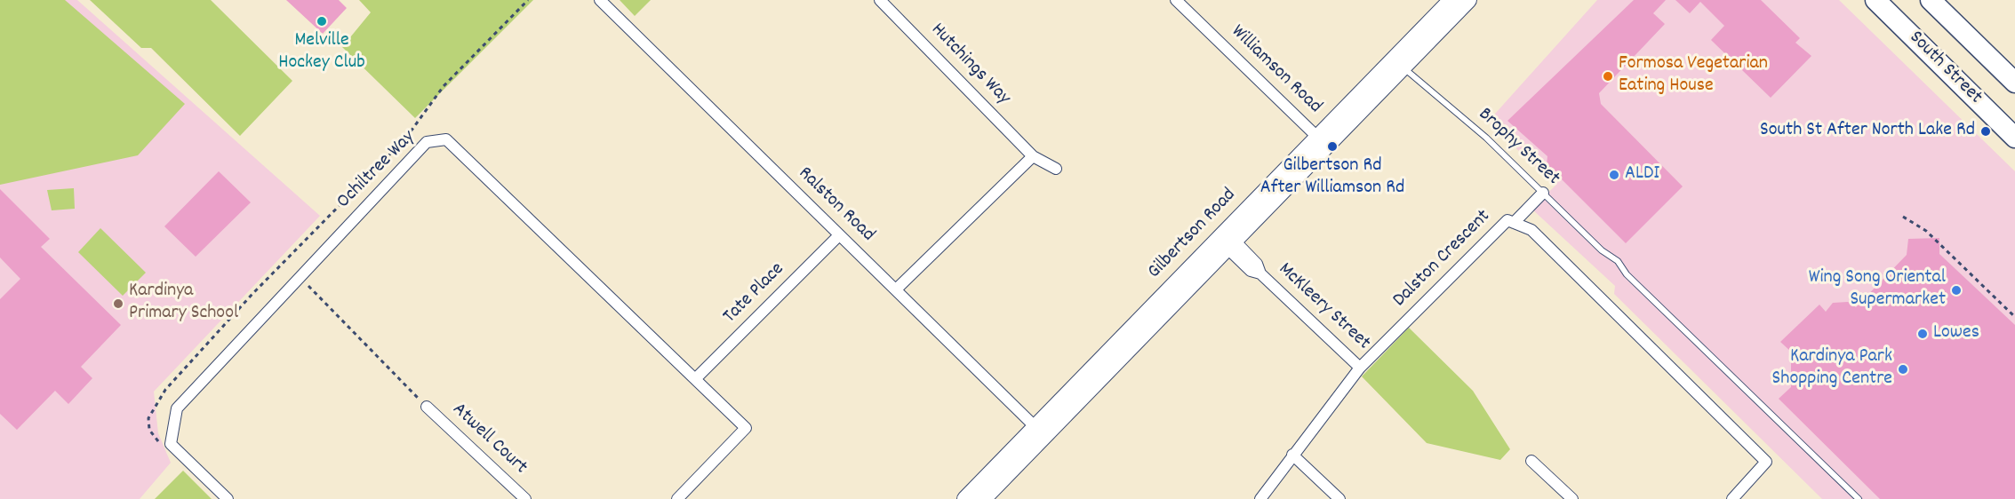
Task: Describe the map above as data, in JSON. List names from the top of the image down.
{
  "streets": {
    "highway": ["South Street"],
    "street": [
      "Hutchings Way",
      "Williamson Road",
      "Ochiltree Way",
      "Ralston Road",
      "Gilbertson Road",
      "Dalston Crescent",
      "Tate Place",
      "McKleery Street",
      "Atwell Court"
    ],
    "lane": ["Brophy Street"]
  },
  "crossings": [
    ["Williamson Road", "Gilbertson Road"],
    ["Brophy Street", "Gilbertson Road"],
    ["Ochiltree Way", "Tate Place"],
    ["Ralston Road", "Gilbertson Road"],
    ["Ralston Road", "Tate Place"],
    ["Gilbertson Road", "McKleery Street"],
    ["Dalston Crescent", "McKleery Street"]
  ],
  "places": [
    "Melville Hockey Club",
    "Formosa Vegetarian Eating House",
    "South St After North Lake Rd",
    "Gilbertson Rd After Williamson Rd",
    "ALDI",
    "Wing Song Oriental Supermarket",
    "Kardinya Primary School",
    "Lowes",
    "Kardinya Park Shopping Centre"
  ]
}
